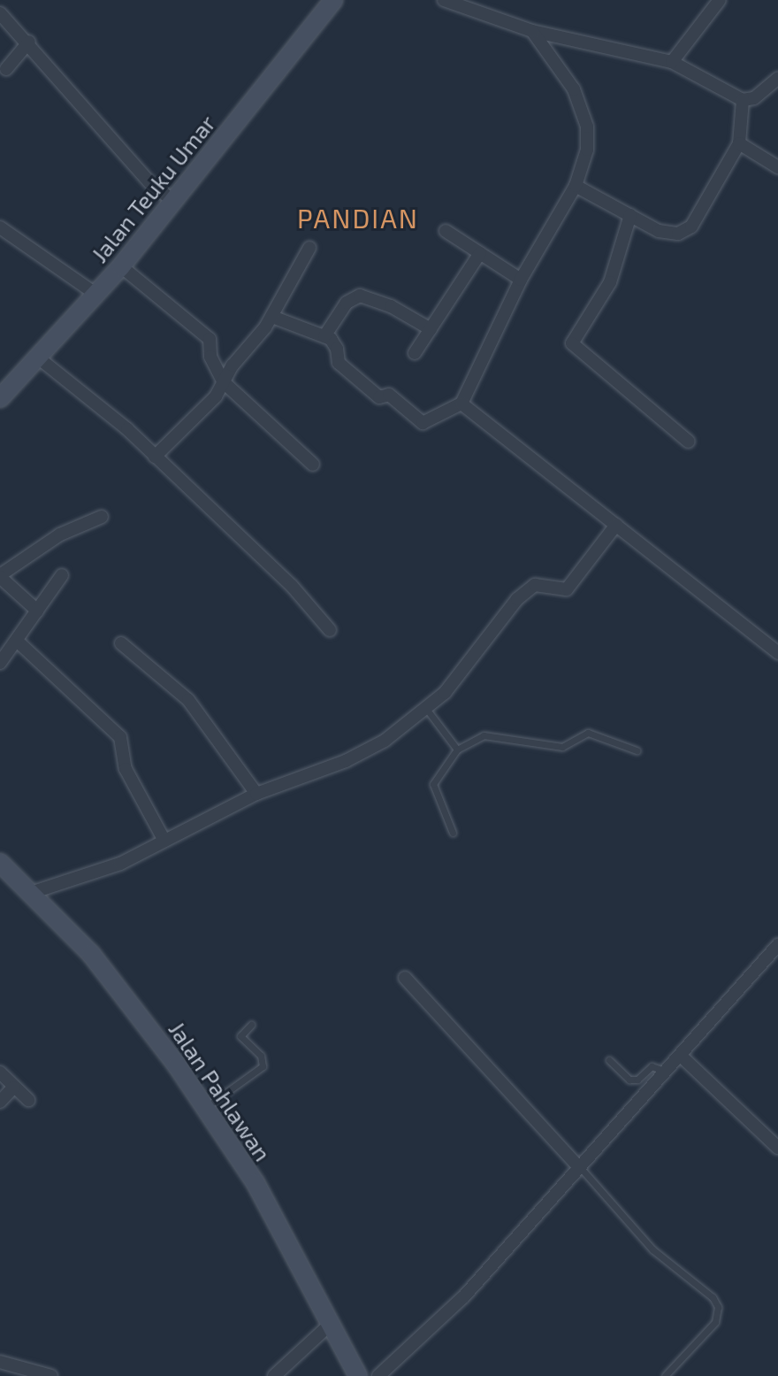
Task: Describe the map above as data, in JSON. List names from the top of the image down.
{
  "streets": {
    "main road": ["Jalan Teuku Umar", "Jalan Pahlawan"]
  },
  "districts": ["PANDIAN"]
}
